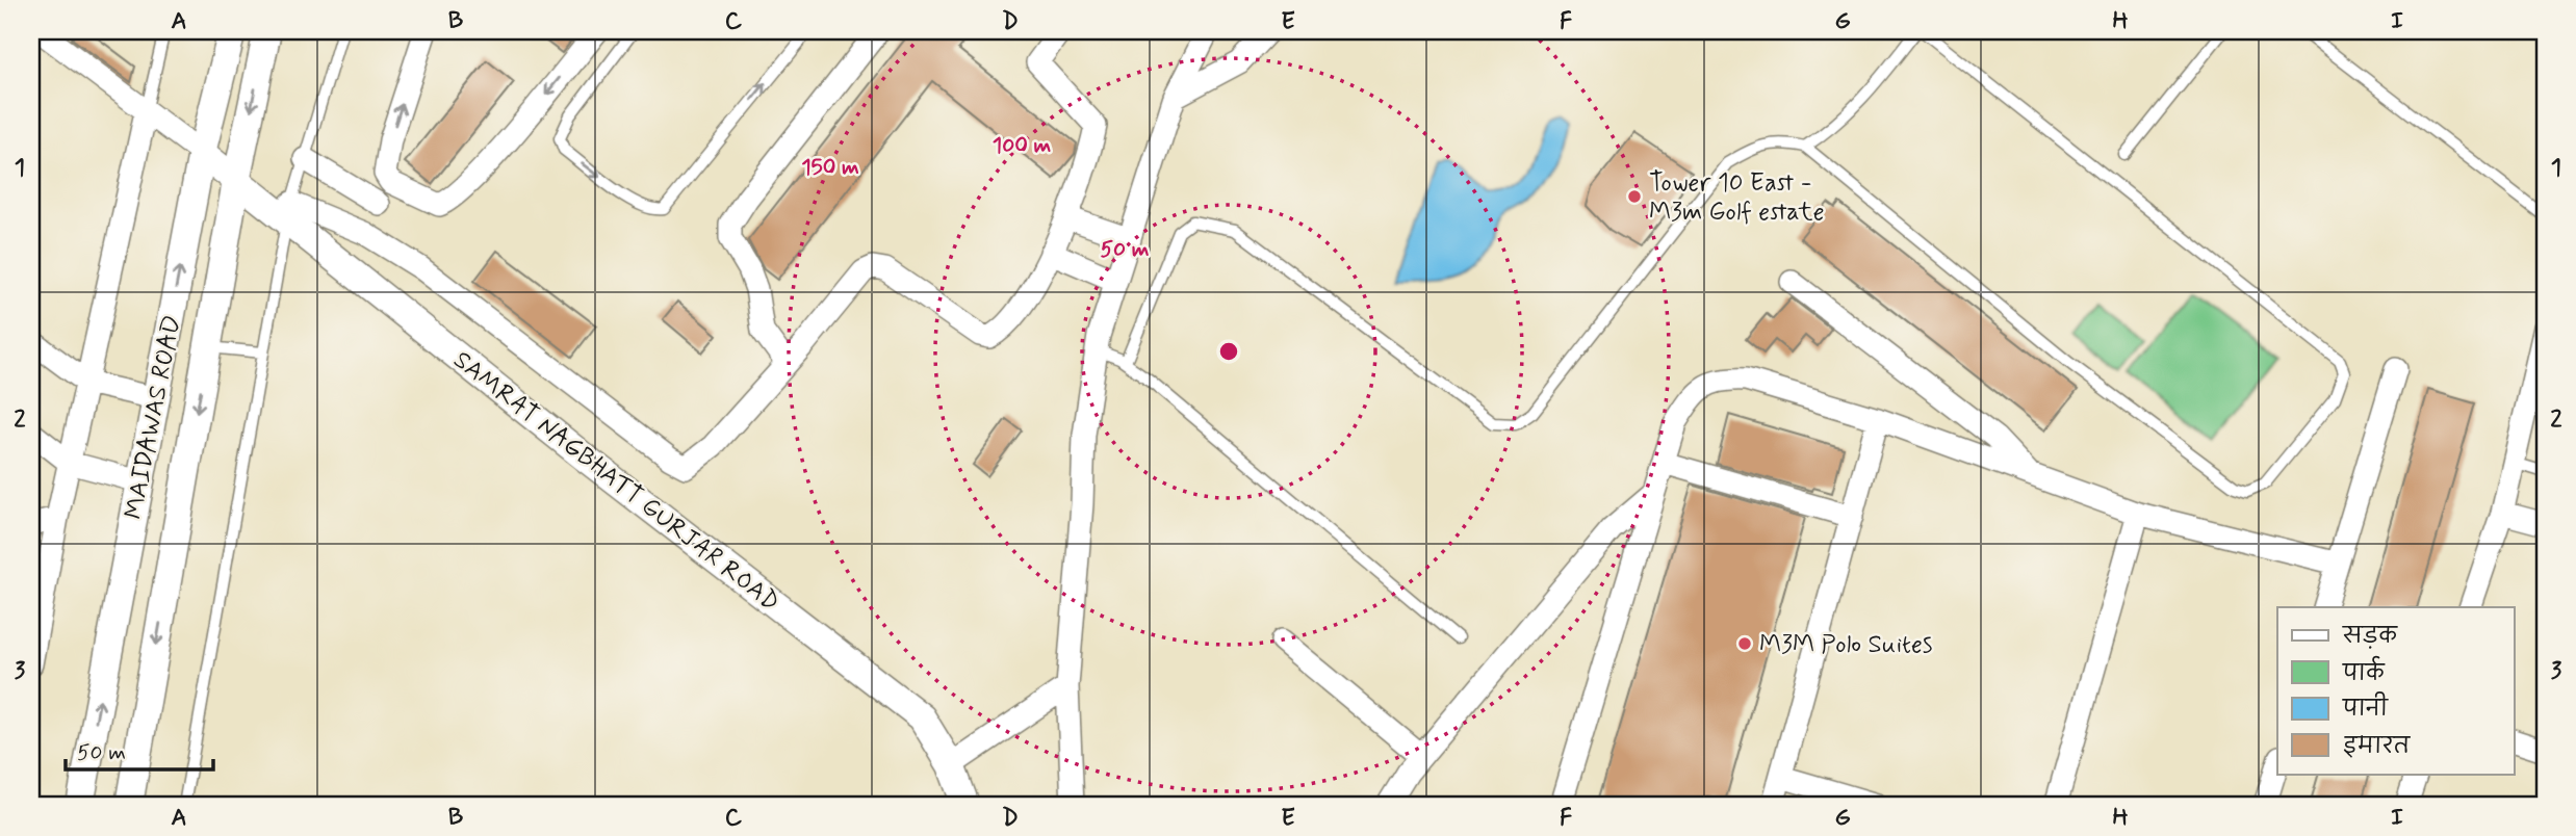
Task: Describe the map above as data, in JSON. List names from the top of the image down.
{
  "streets": {
    "street": ["MAIDAWAS ROAD", "SAMRAT NAGBHATT GURJAR ROAD"]
  },
  "crossings": [
    ["MAIDAWAS ROAD", "SAMRAT NAGBHATT GURJAR ROAD"]
  ],
  "places": ["Tower 10 East - M3m Golf estate", "M3M Polo Suites"],
  "legend": [
    "सड़क",
    "पार्क",
    "पानी",
    "इमारत"
  ],
  "scale_bar": "50 m",
  "grid": {
    "columns": [
      "A",
      "B",
      "C",
      "D",
      "E",
      "F",
      "G",
      "H",
      "I"
    ],
    "rows": ["1", "2", "3"]
  },
  "rings": ["100 m", "150 m", "50 m"]
}
